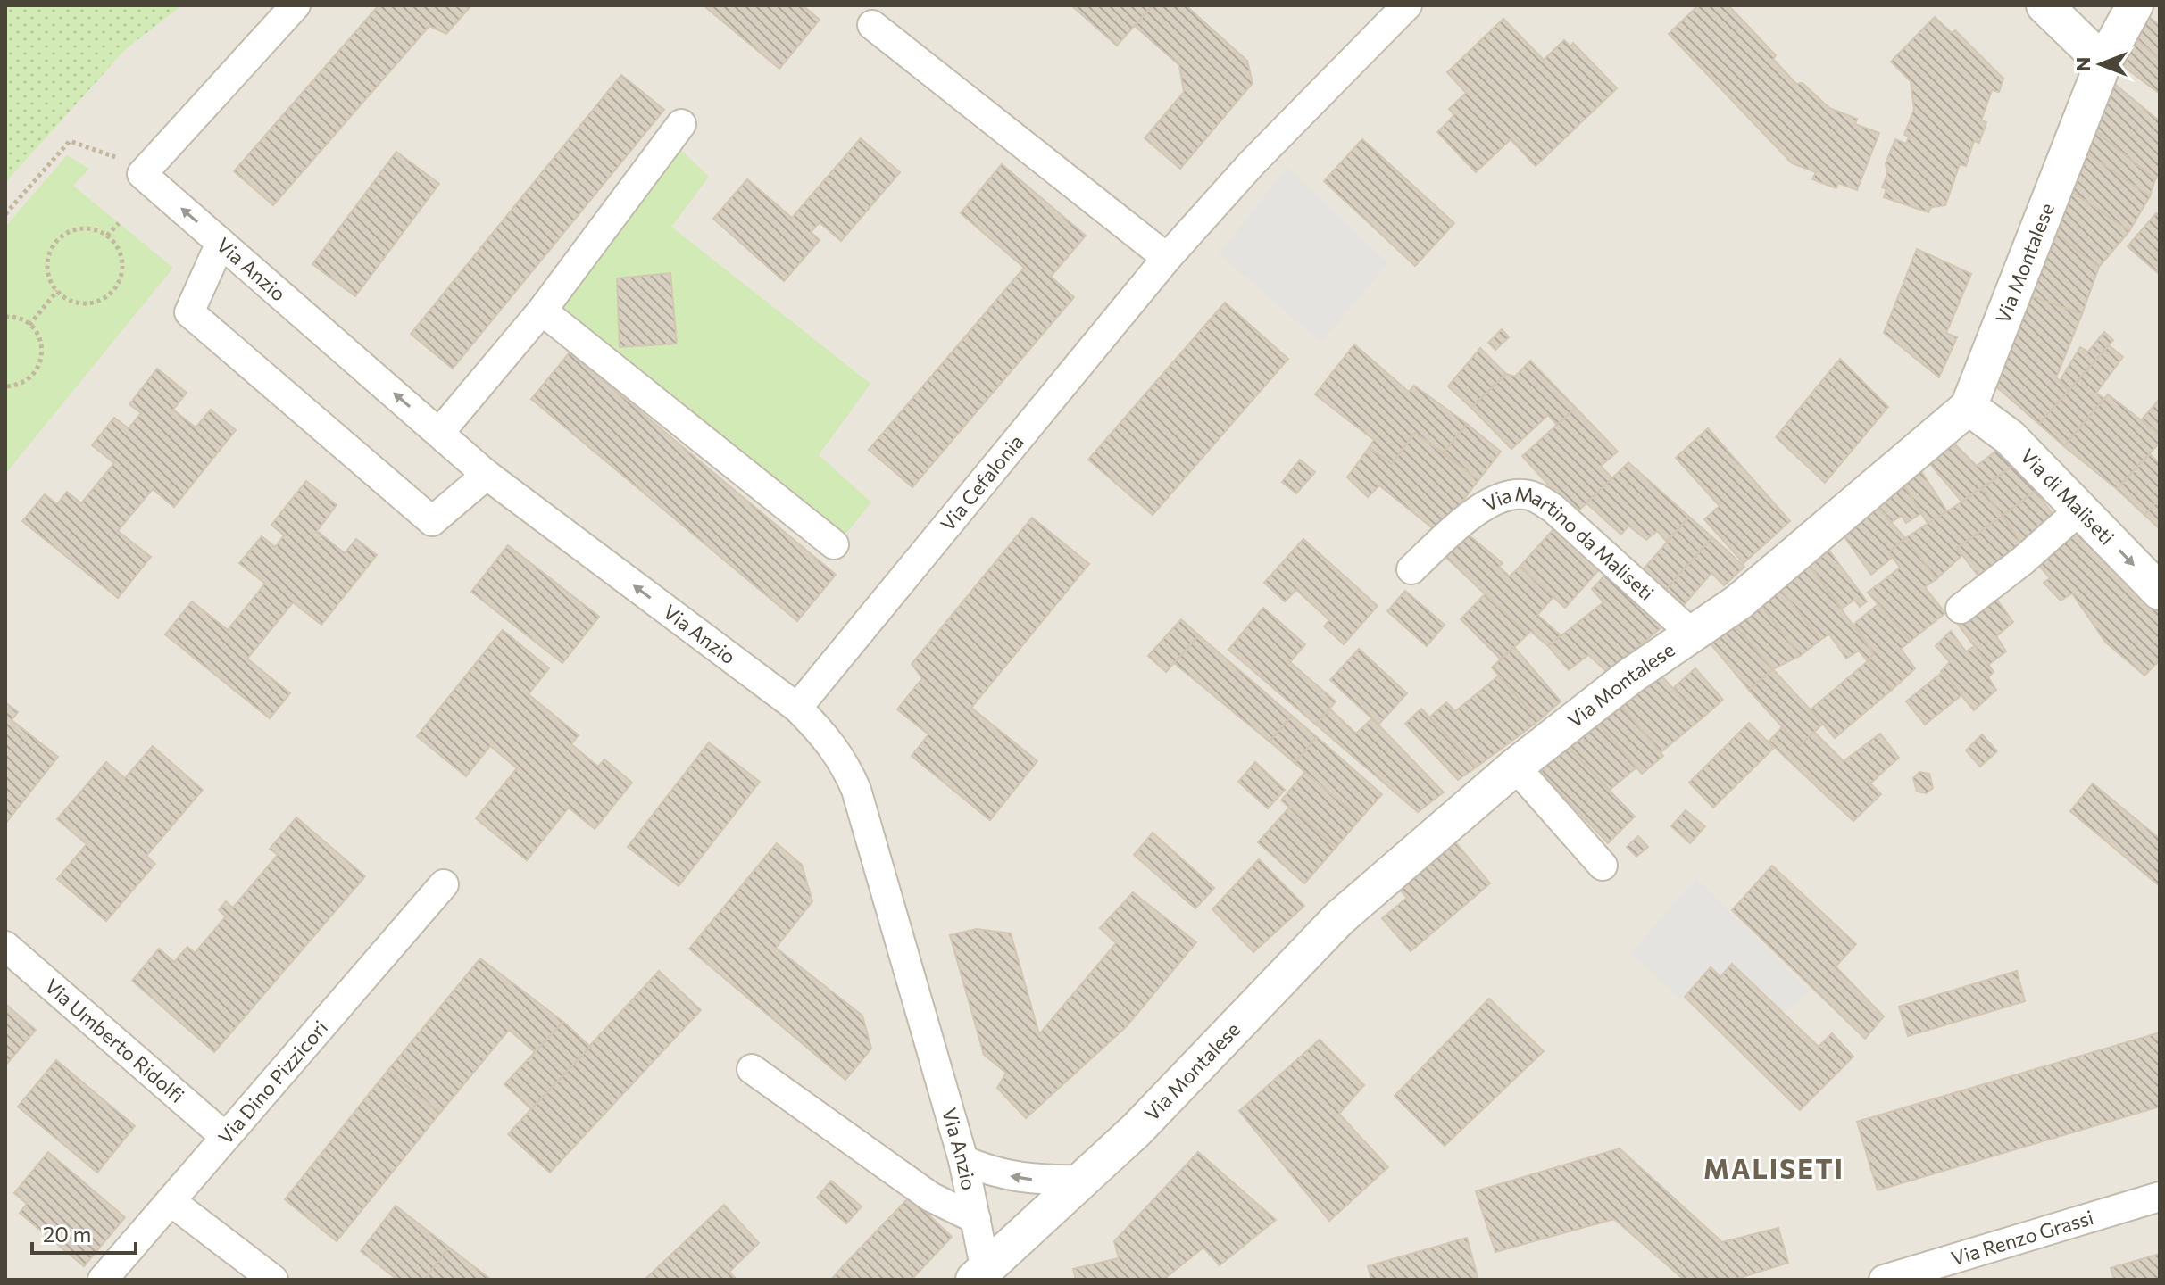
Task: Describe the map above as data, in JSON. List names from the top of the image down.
{
  "streets": {
    "street": [
      "Via Montalese",
      "Via Anzio",
      "Via Cefalonia",
      "Via di Maliseti",
      "Via Martino da Maliseti",
      "Via Umberto Ridolfi",
      "Via Dino Pizzicori",
      "Via Renzo Grassi"
    ]
  },
  "crossings": [
    ["Via Montalese", "Via Anzio"],
    ["Via Montalese", "Via di Maliseti"],
    ["Via Montalese", "Via Martino da Maliseti"],
    ["Via Anzio", "Via Cefalonia"],
    ["Via Umberto Ridolfi", "Via Dino Pizzicori"]
  ],
  "one_way": ["Via di Maliseti"],
  "districts": ["MALISETI"],
  "scale_bar": "20 m",
  "north": "left"
}
